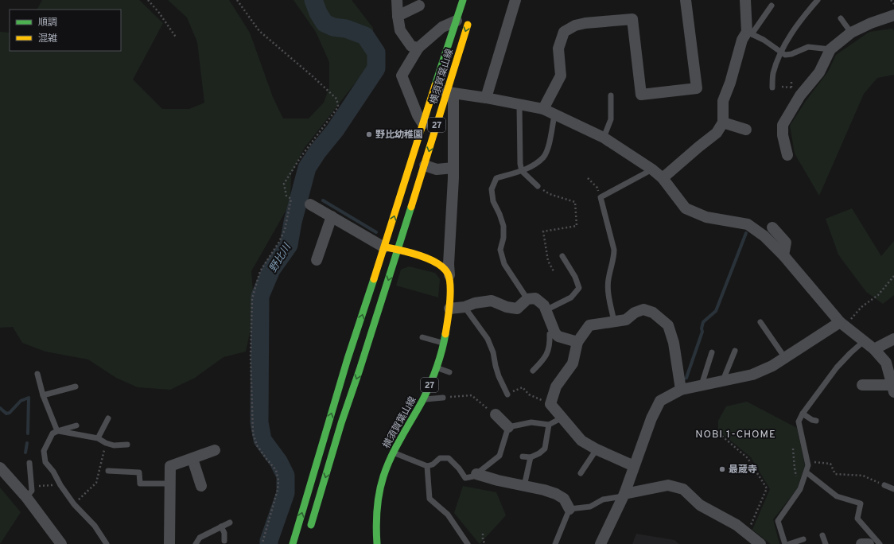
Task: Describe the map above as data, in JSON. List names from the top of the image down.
{
  "streets": {
    "main road": ["横須賀葉山線", "27"]
  },
  "crossings": [
    ["横須賀葉山線", "27"]
  ],
  "districts": ["NOBI 1-CHOME"],
  "water": ["野比川"],
  "places": ["野比幼稚園", "最蔵寺"],
  "legend": ["順調", "混雑"]
}
